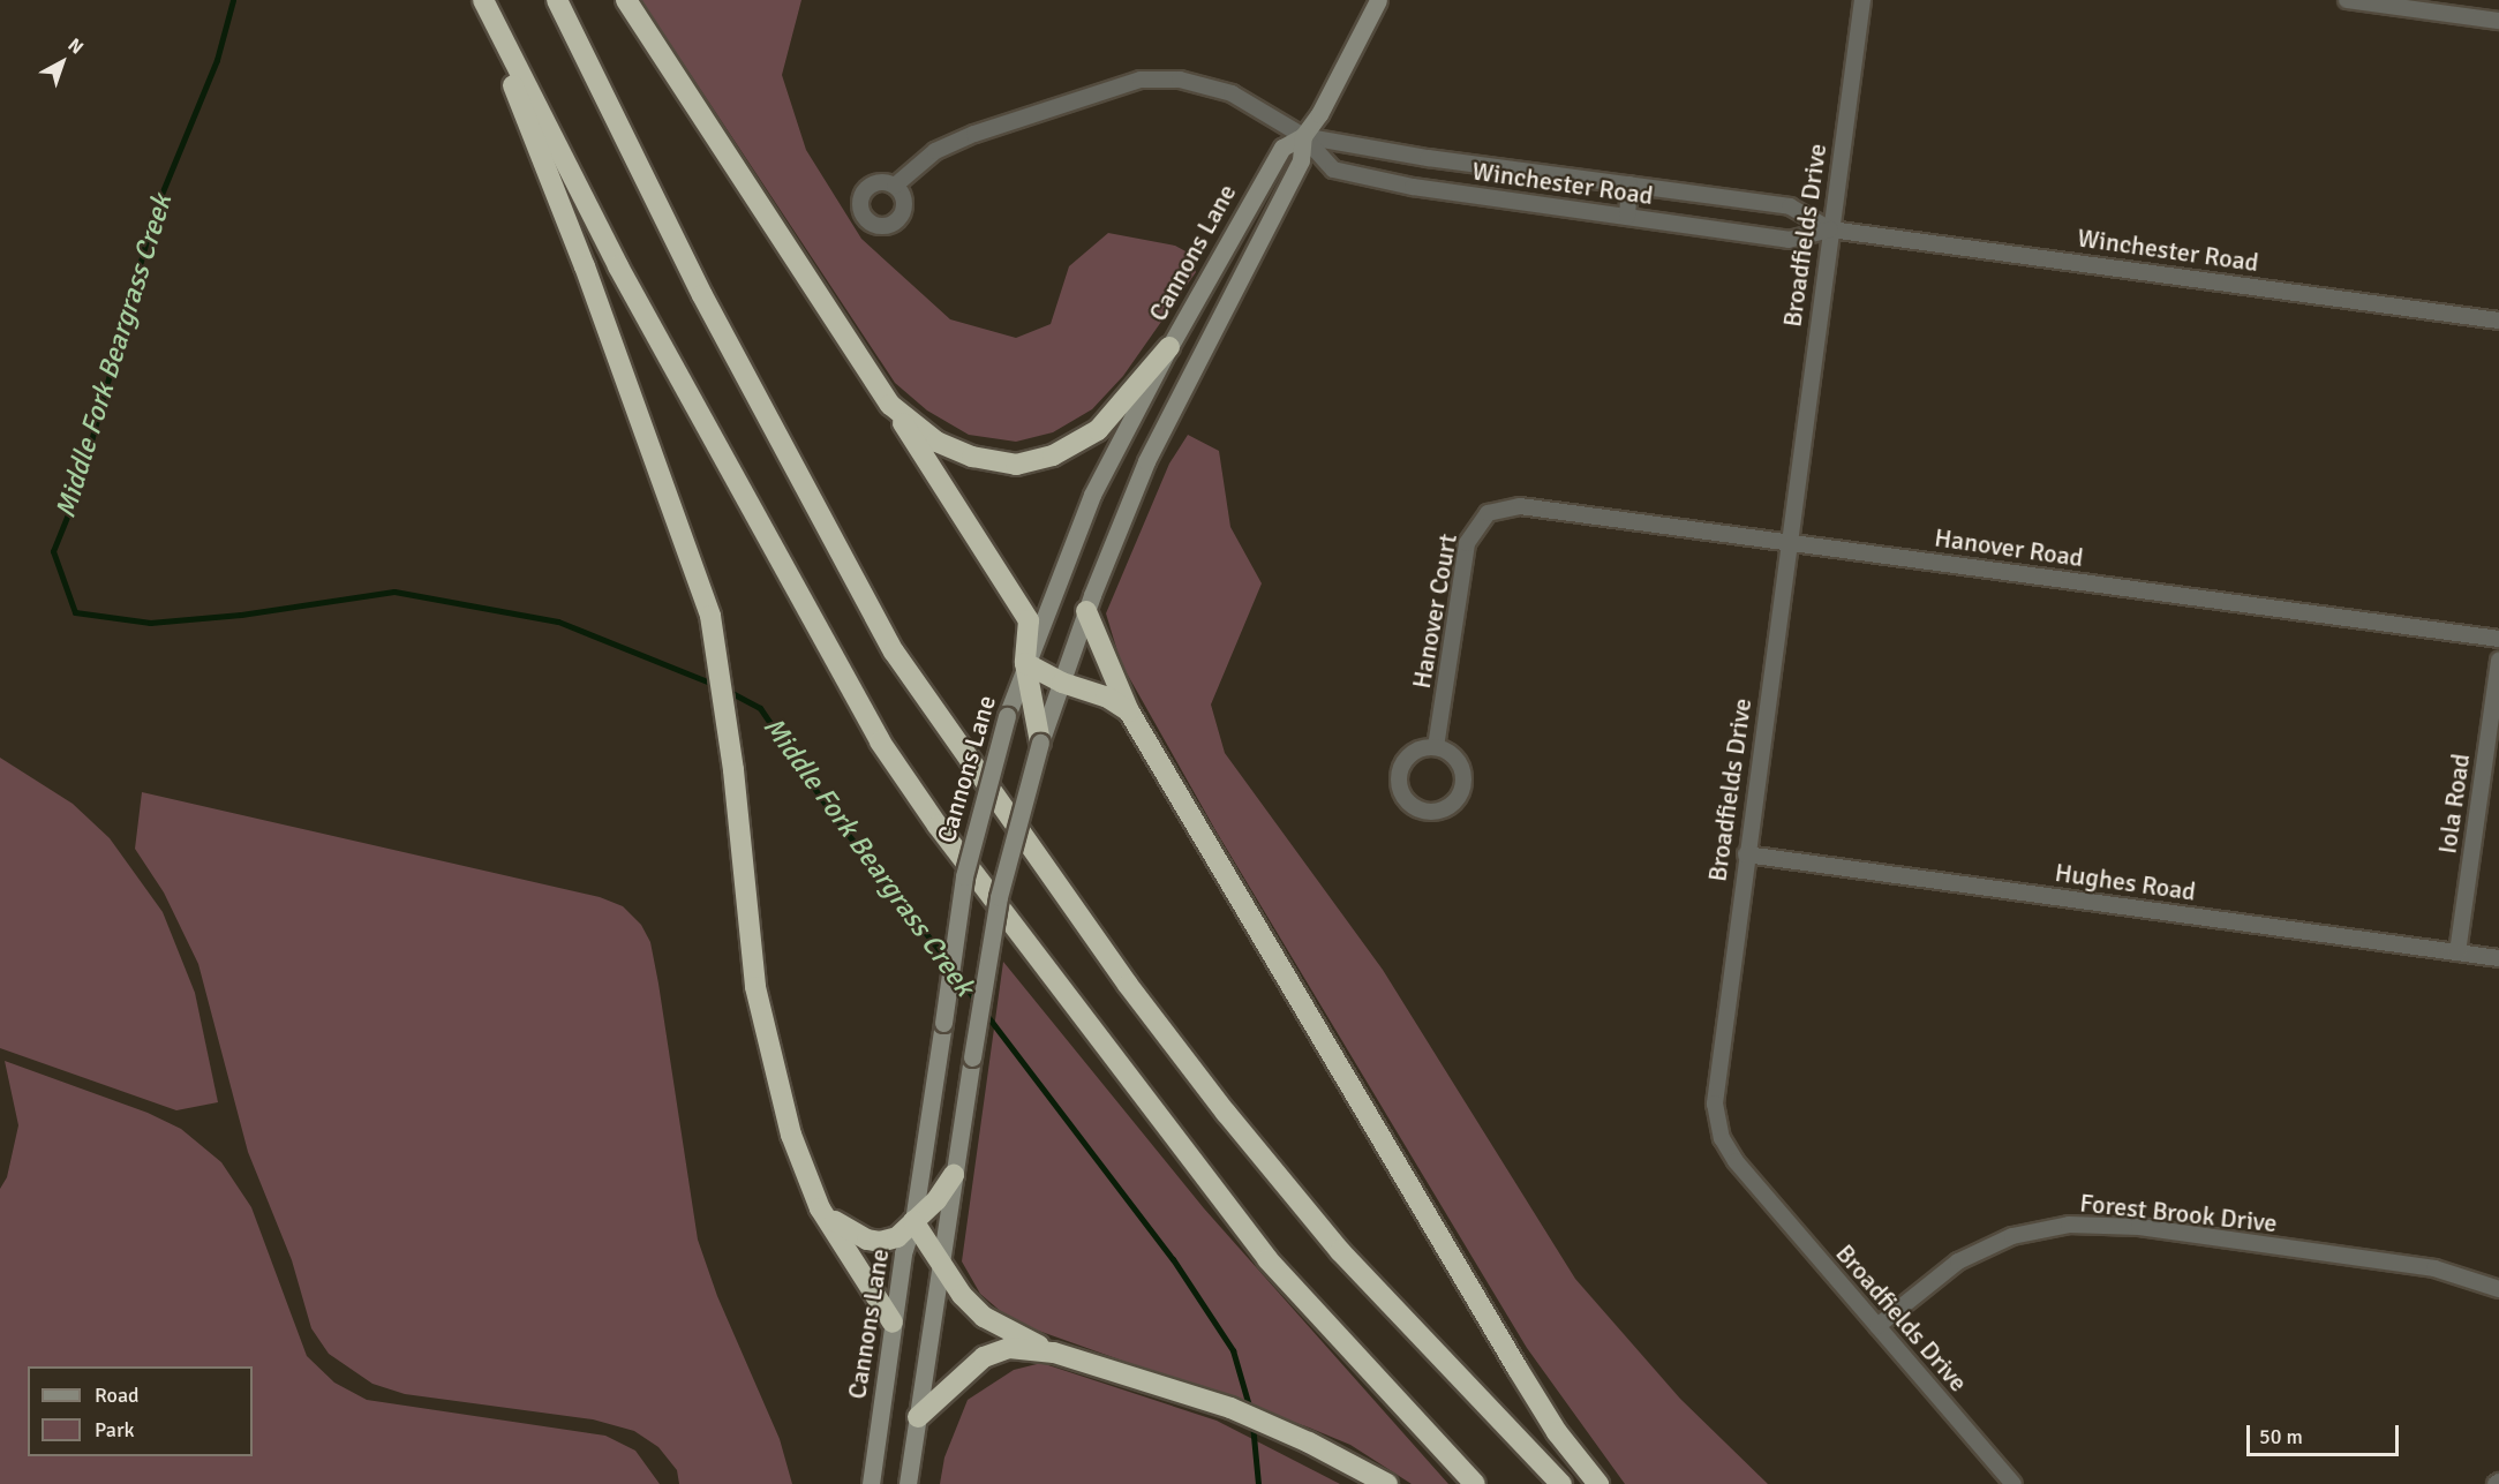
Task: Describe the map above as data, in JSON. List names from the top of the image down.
{
  "streets": {
    "main road": ["Cannons Lane"],
    "street": [
      "Winchester Road",
      "Broadfields Drive",
      "Hanover Road",
      "Hanover Court",
      "Iola Road",
      "Hughes Road",
      "Forest Brook Drive"
    ]
  },
  "crossings": [
    ["Winchester Road", "Broadfields Drive"],
    ["Winchester Road", "Cannons Lane"],
    ["Broadfields Drive", "Hanover Road"],
    ["Broadfields Drive", "Hughes Road"],
    ["Broadfields Drive", "Forest Brook Drive"],
    ["Hanover Road", "Hanover Court"],
    ["Iola Road", "Hughes Road"]
  ],
  "water": ["Middle Fork Beargrass Creek"],
  "legend": ["Road", "Park"],
  "scale_bar": "50 m",
  "north": "top right"
}
